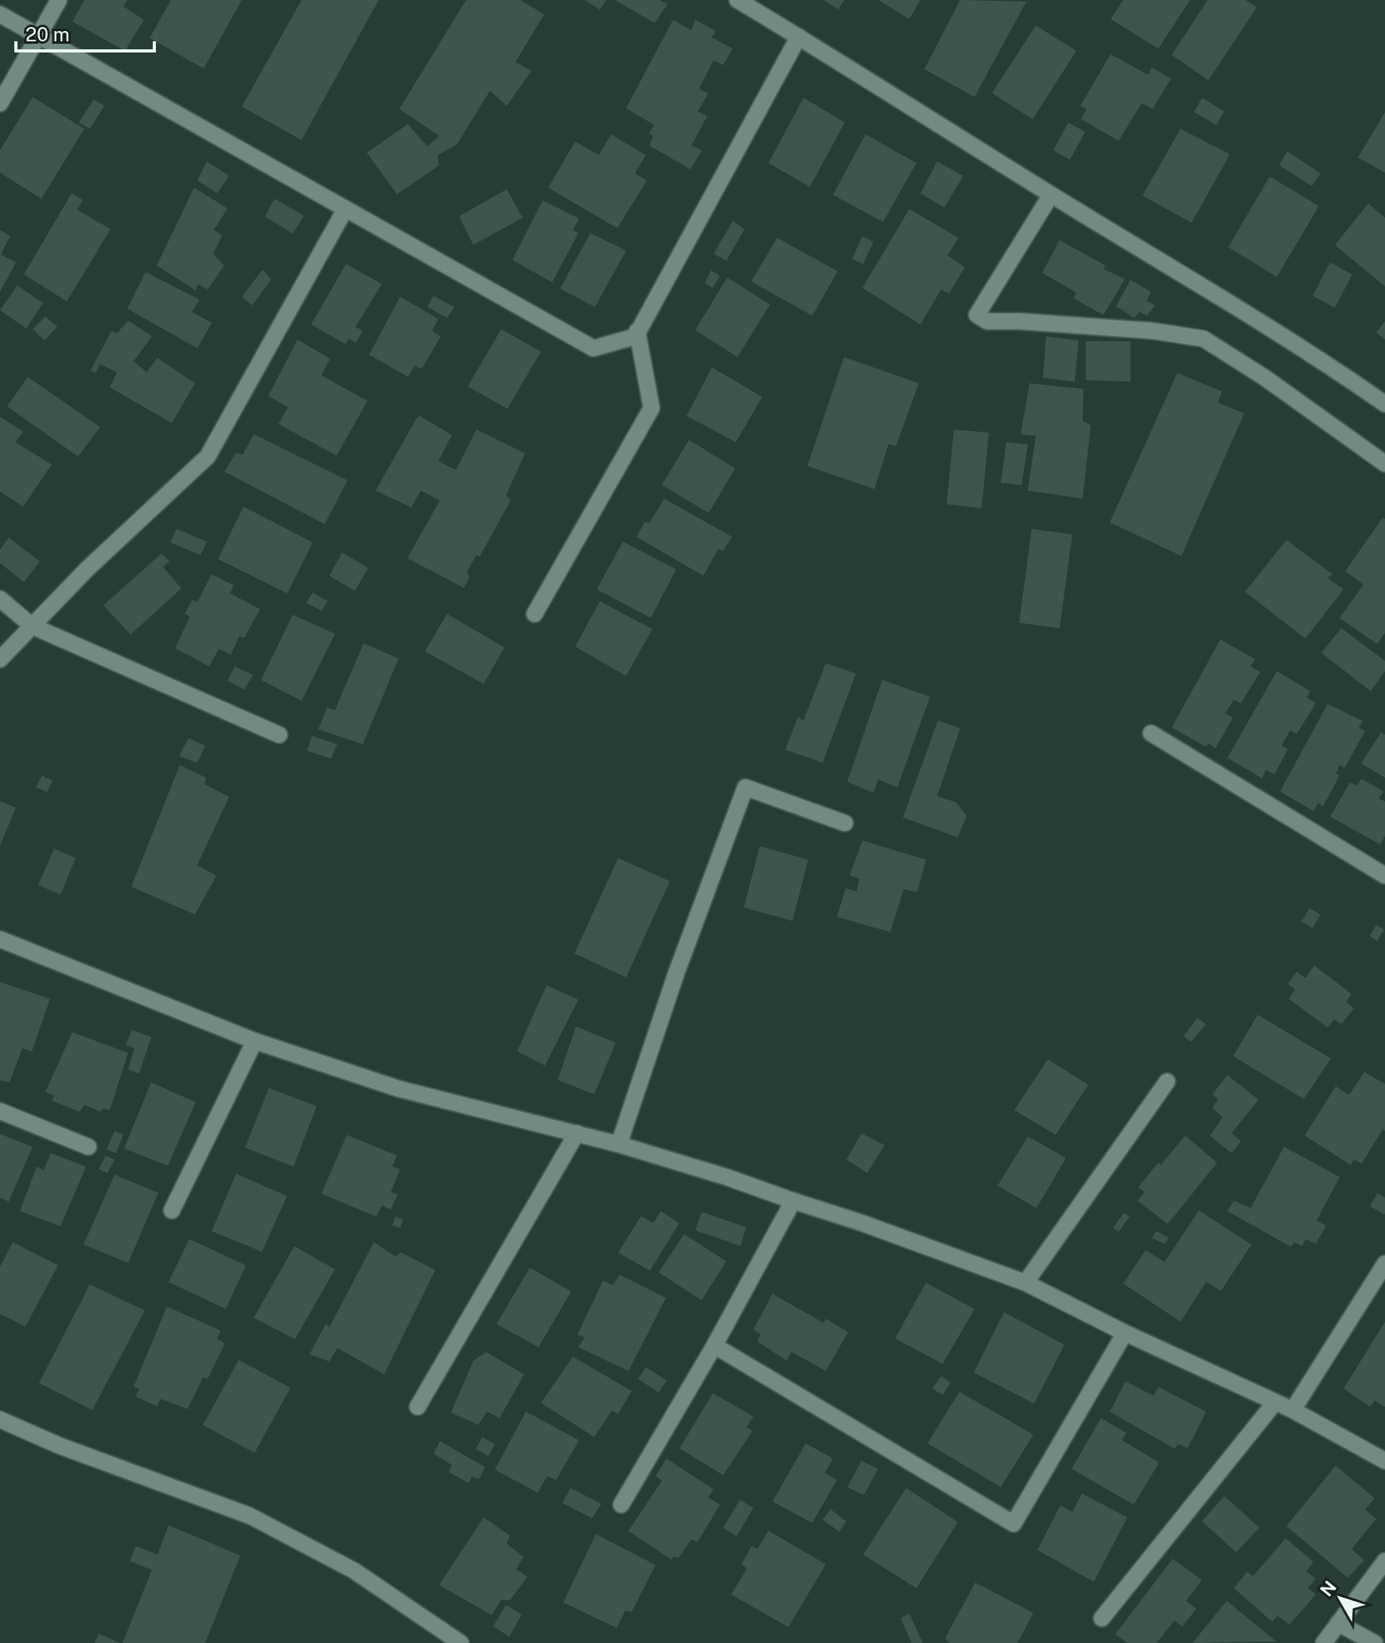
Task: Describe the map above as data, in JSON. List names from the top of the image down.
{
  "scale_bar": "20 m",
  "north": "top left"
}
